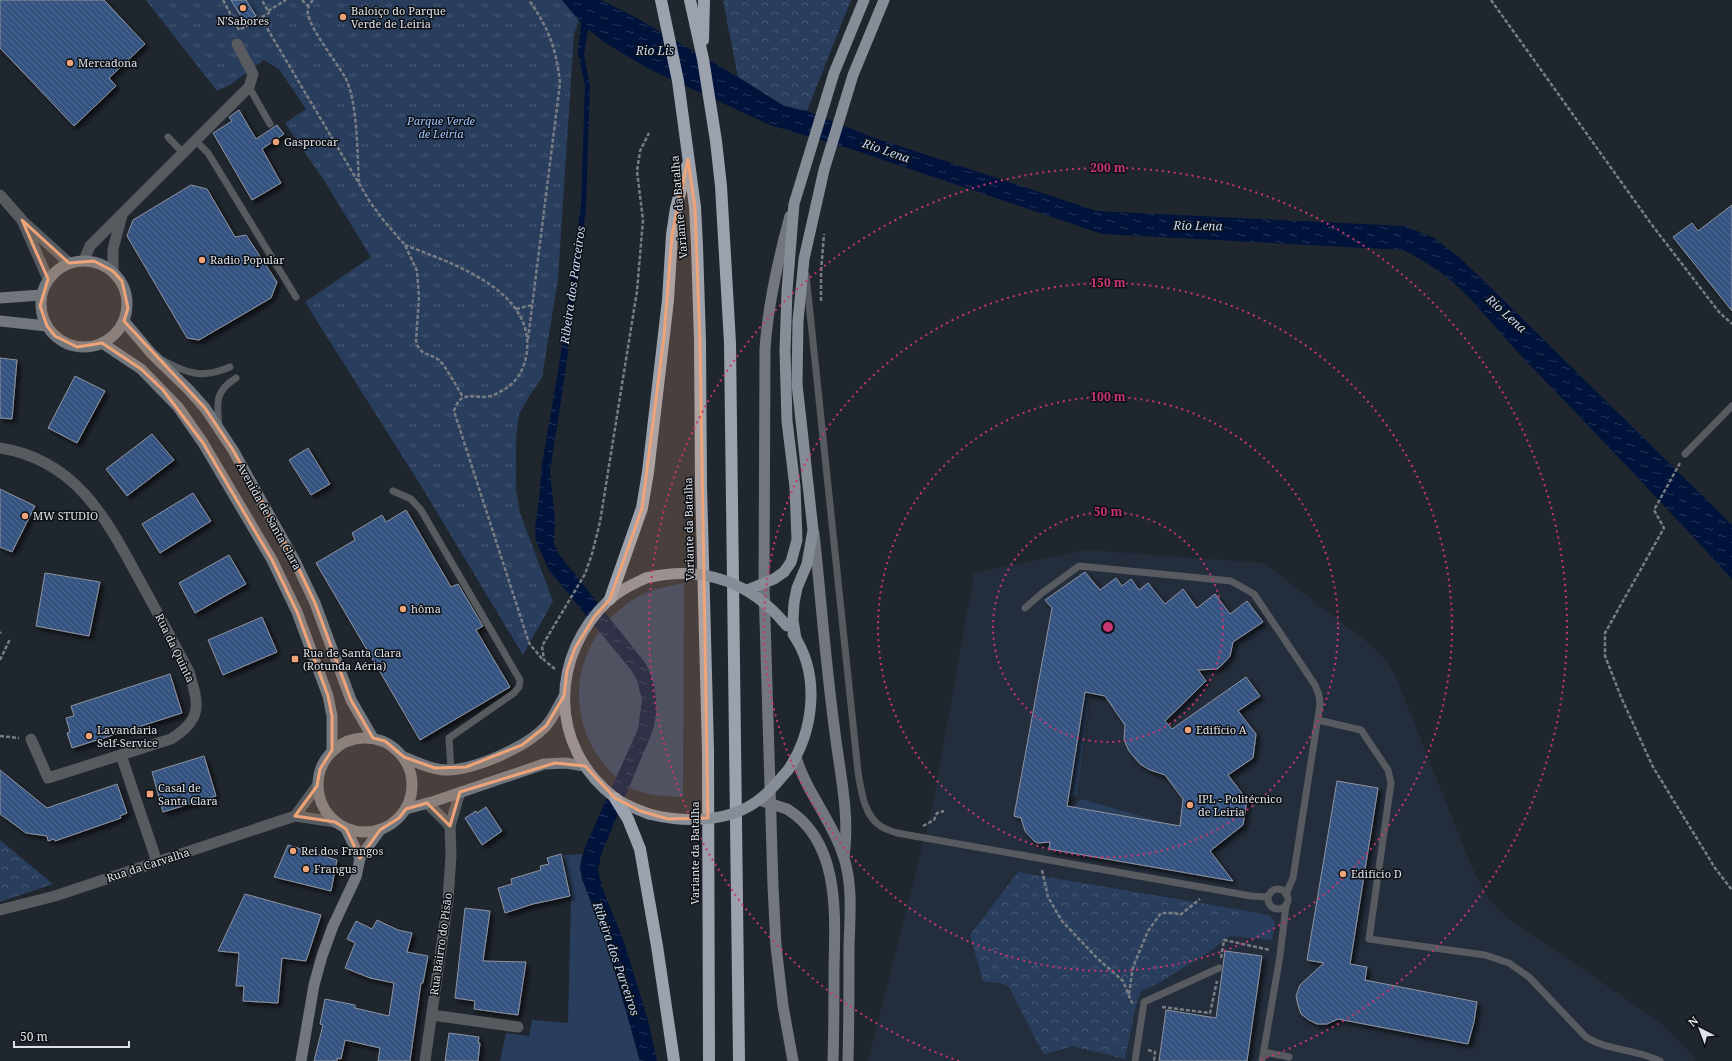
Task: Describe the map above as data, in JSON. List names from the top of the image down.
{
  "streets": {
    "highway": ["Variante da Batalha"],
    "main road": ["Avenida de Santa Clara"],
    "street": ["Rua da Quinta", "Rua da Carvalha", "Rua Bairro do Pisão"]
  },
  "crossings": [
    ["Avenida de Santa Clara", "Rua da Carvalha"]
  ],
  "water": ["Rio Lis", "Rio Lena", "Ribeira dos Parceiros"],
  "parks": ["Parque Verde de Leiria"],
  "places": {
    "other": [
      "N'Sabores",
      "Baloiço do Parque Verde de Leiria",
      "Mercadona",
      "Gasprocar",
      "Radio Popular",
      "MW STUDIO",
      "hôma",
      "Edifício A",
      "Lavandaria Self-Service",
      "IPL - Politécnico de Leiria",
      "Rei dos Frangos",
      "Frangus",
      "Edifício D"
    ],
    "transit": ["Rua de Santa Clara (Rotunda Aéria)", "Casal de Santa Clara"]
  },
  "scale_bar": "50 m",
  "north": "top left",
  "rings": [
    "200 m",
    "150 m",
    "100 m",
    "50 m"
  ]
}
